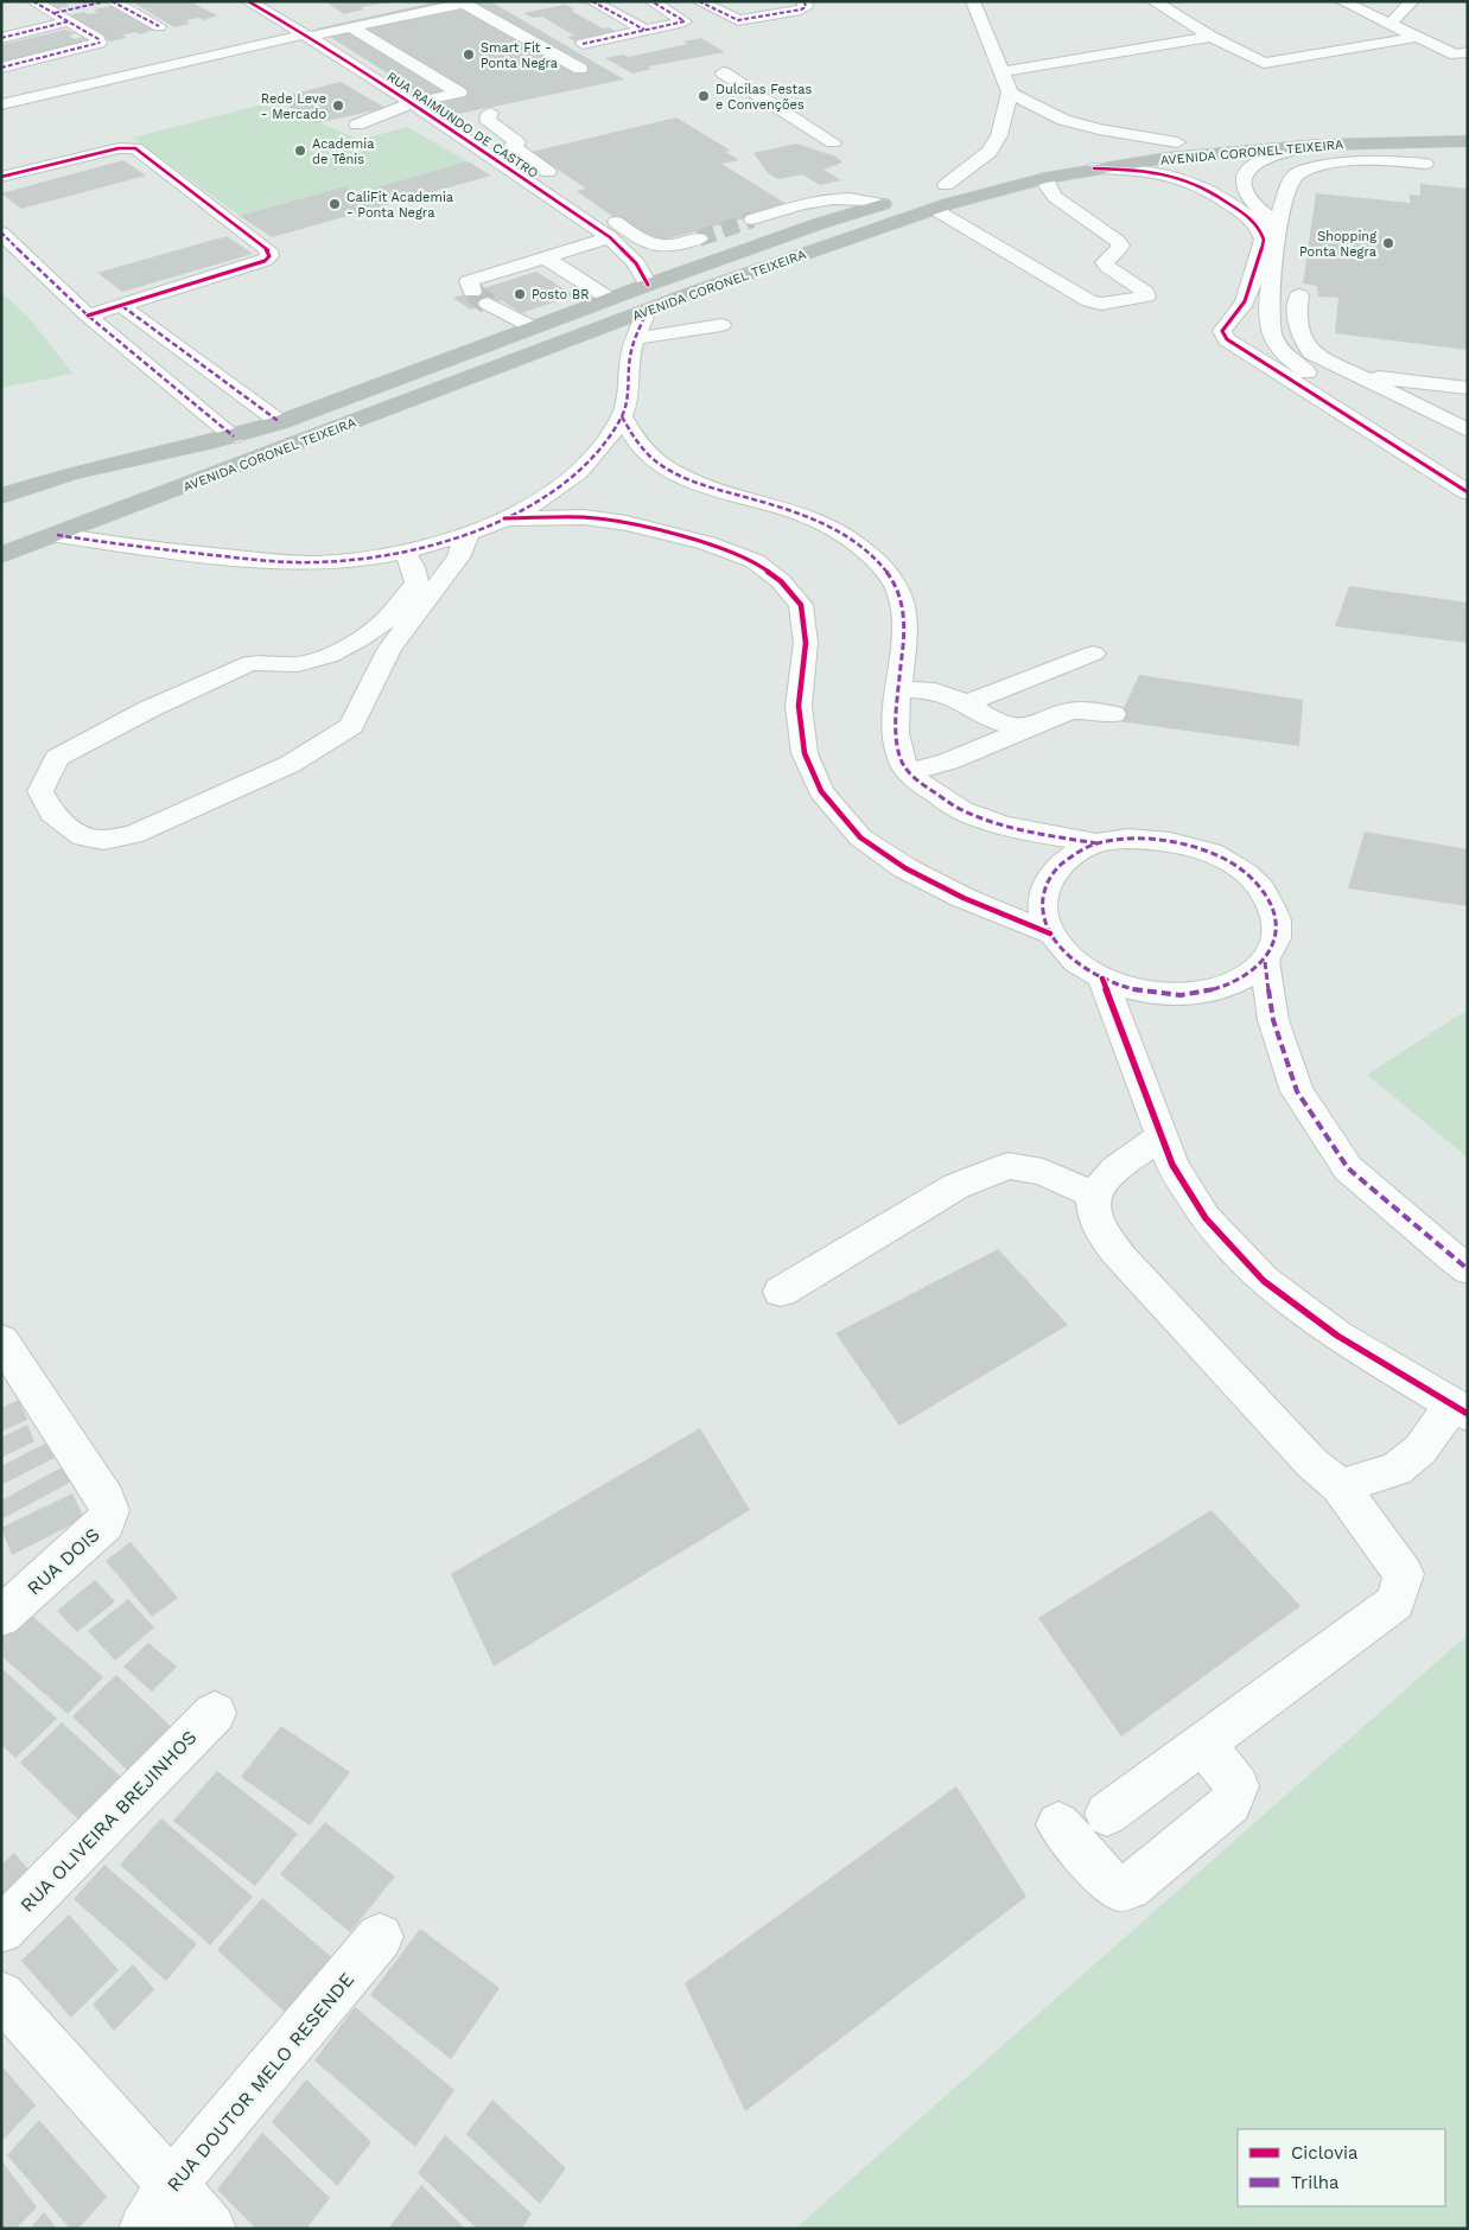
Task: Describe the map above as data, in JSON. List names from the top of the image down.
{
  "streets": {
    "highway": ["AVENIDA CORONEL TEIXEIRA"],
    "street": [
      "RUA RAIMUNDO DE CASTRO",
      "RUA DOIS",
      "RUA OLIVEIRA BREJINHOS",
      "RUA DOUTOR MELO RESENDE"
    ]
  },
  "crossings": [
    ["RUA RAIMUNDO DE CASTRO", "AVENIDA CORONEL TEIXEIRA"]
  ],
  "places": [
    "Smart Fit - Ponta Negra",
    "Dulcilas Festas e Convenções",
    "Rede Leve - Mercado",
    "Academia de Tênis",
    "CaliFit Academia - Ponta Negra",
    "Shopping Ponta Negra",
    "Posto BR"
  ],
  "legend": ["Ciclovia", "Trilha"]
}
